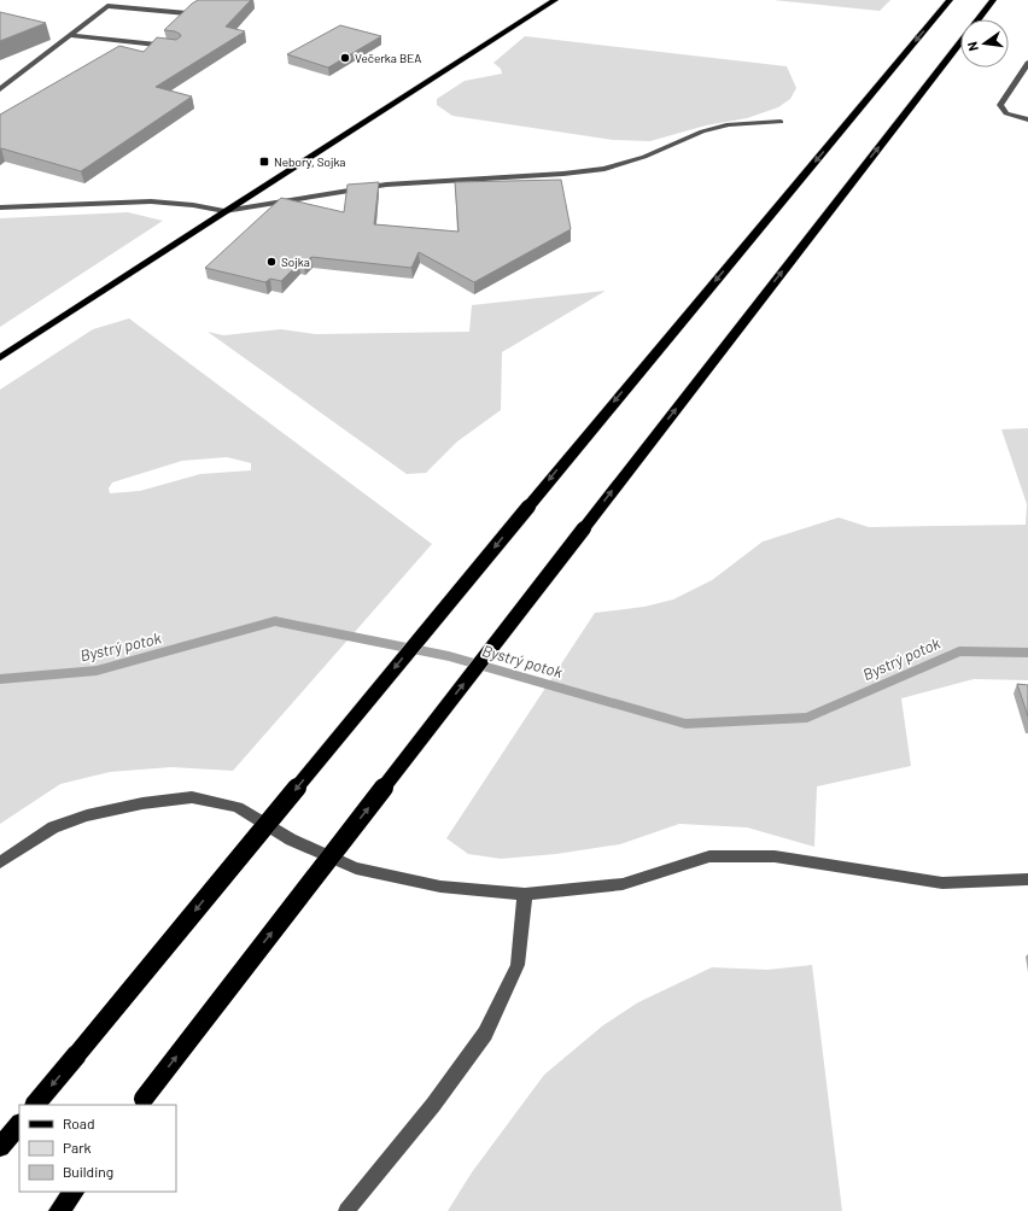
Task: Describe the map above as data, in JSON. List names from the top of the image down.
{
  "water": ["Bystrý potok"],
  "places": {
    "other": ["Večerka BEA", "Sojka"],
    "transit": ["Nebory, Sojka"]
  },
  "legend": ["Road", "Park", "Building"],
  "north": "left"
}
